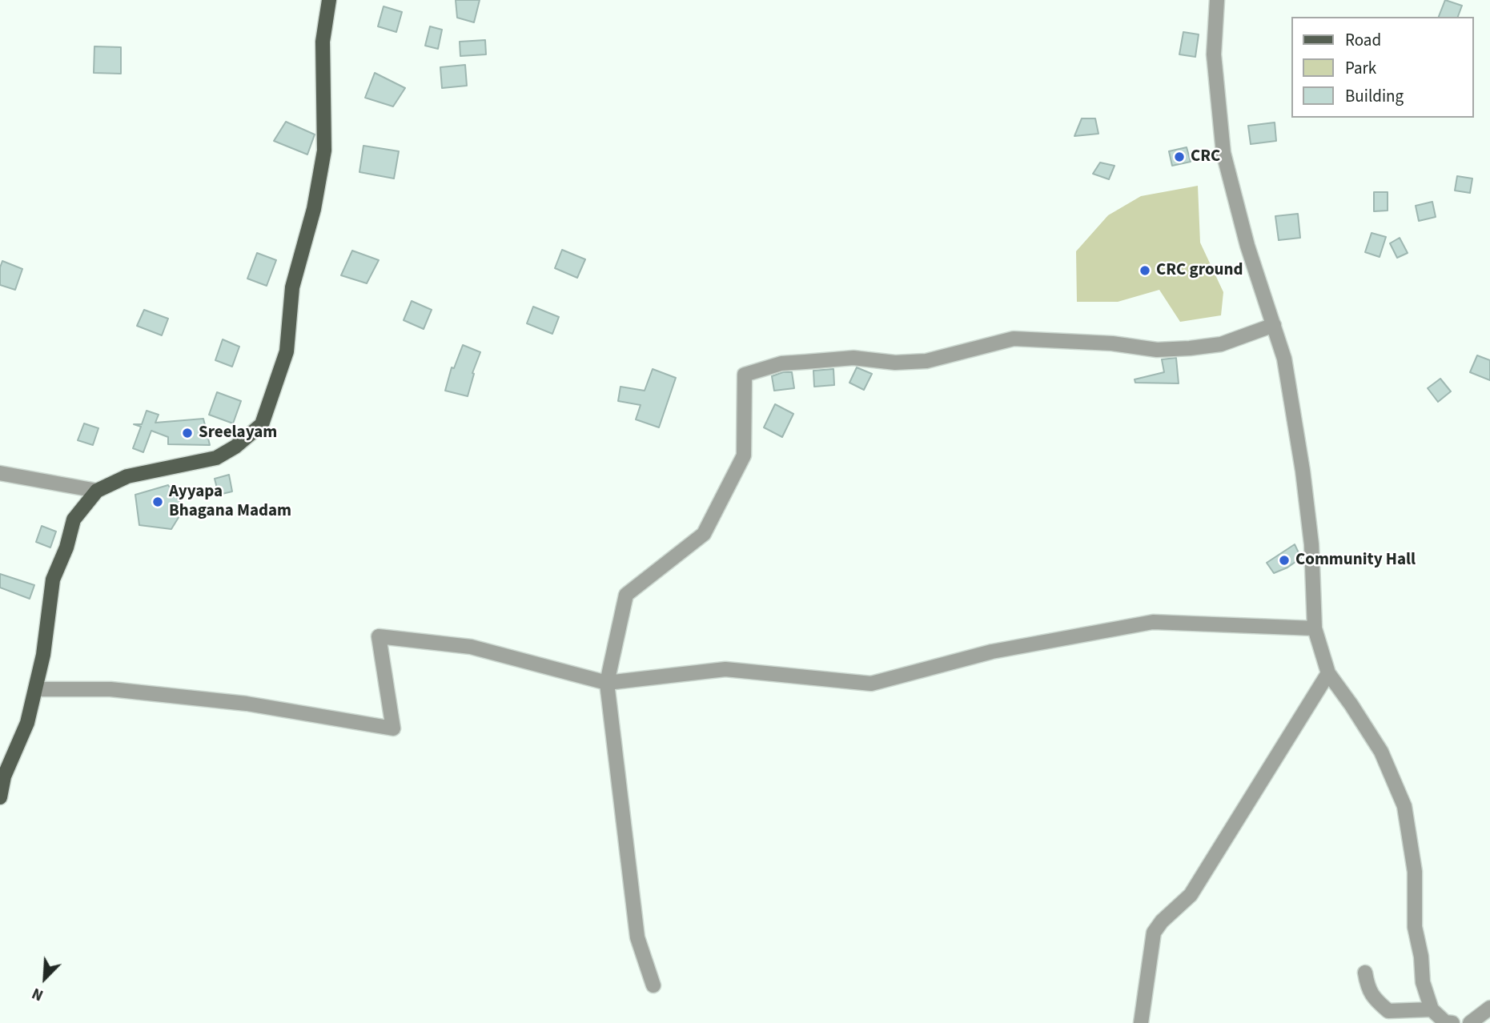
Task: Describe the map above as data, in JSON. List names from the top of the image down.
{
  "places": [
    "CRC",
    "CRC ground",
    "Sreelayam",
    "Ayyapa Bhagana Madam",
    "Community Hall"
  ],
  "legend": ["Road", "Park", "Building"],
  "north": "bottom left"
}
